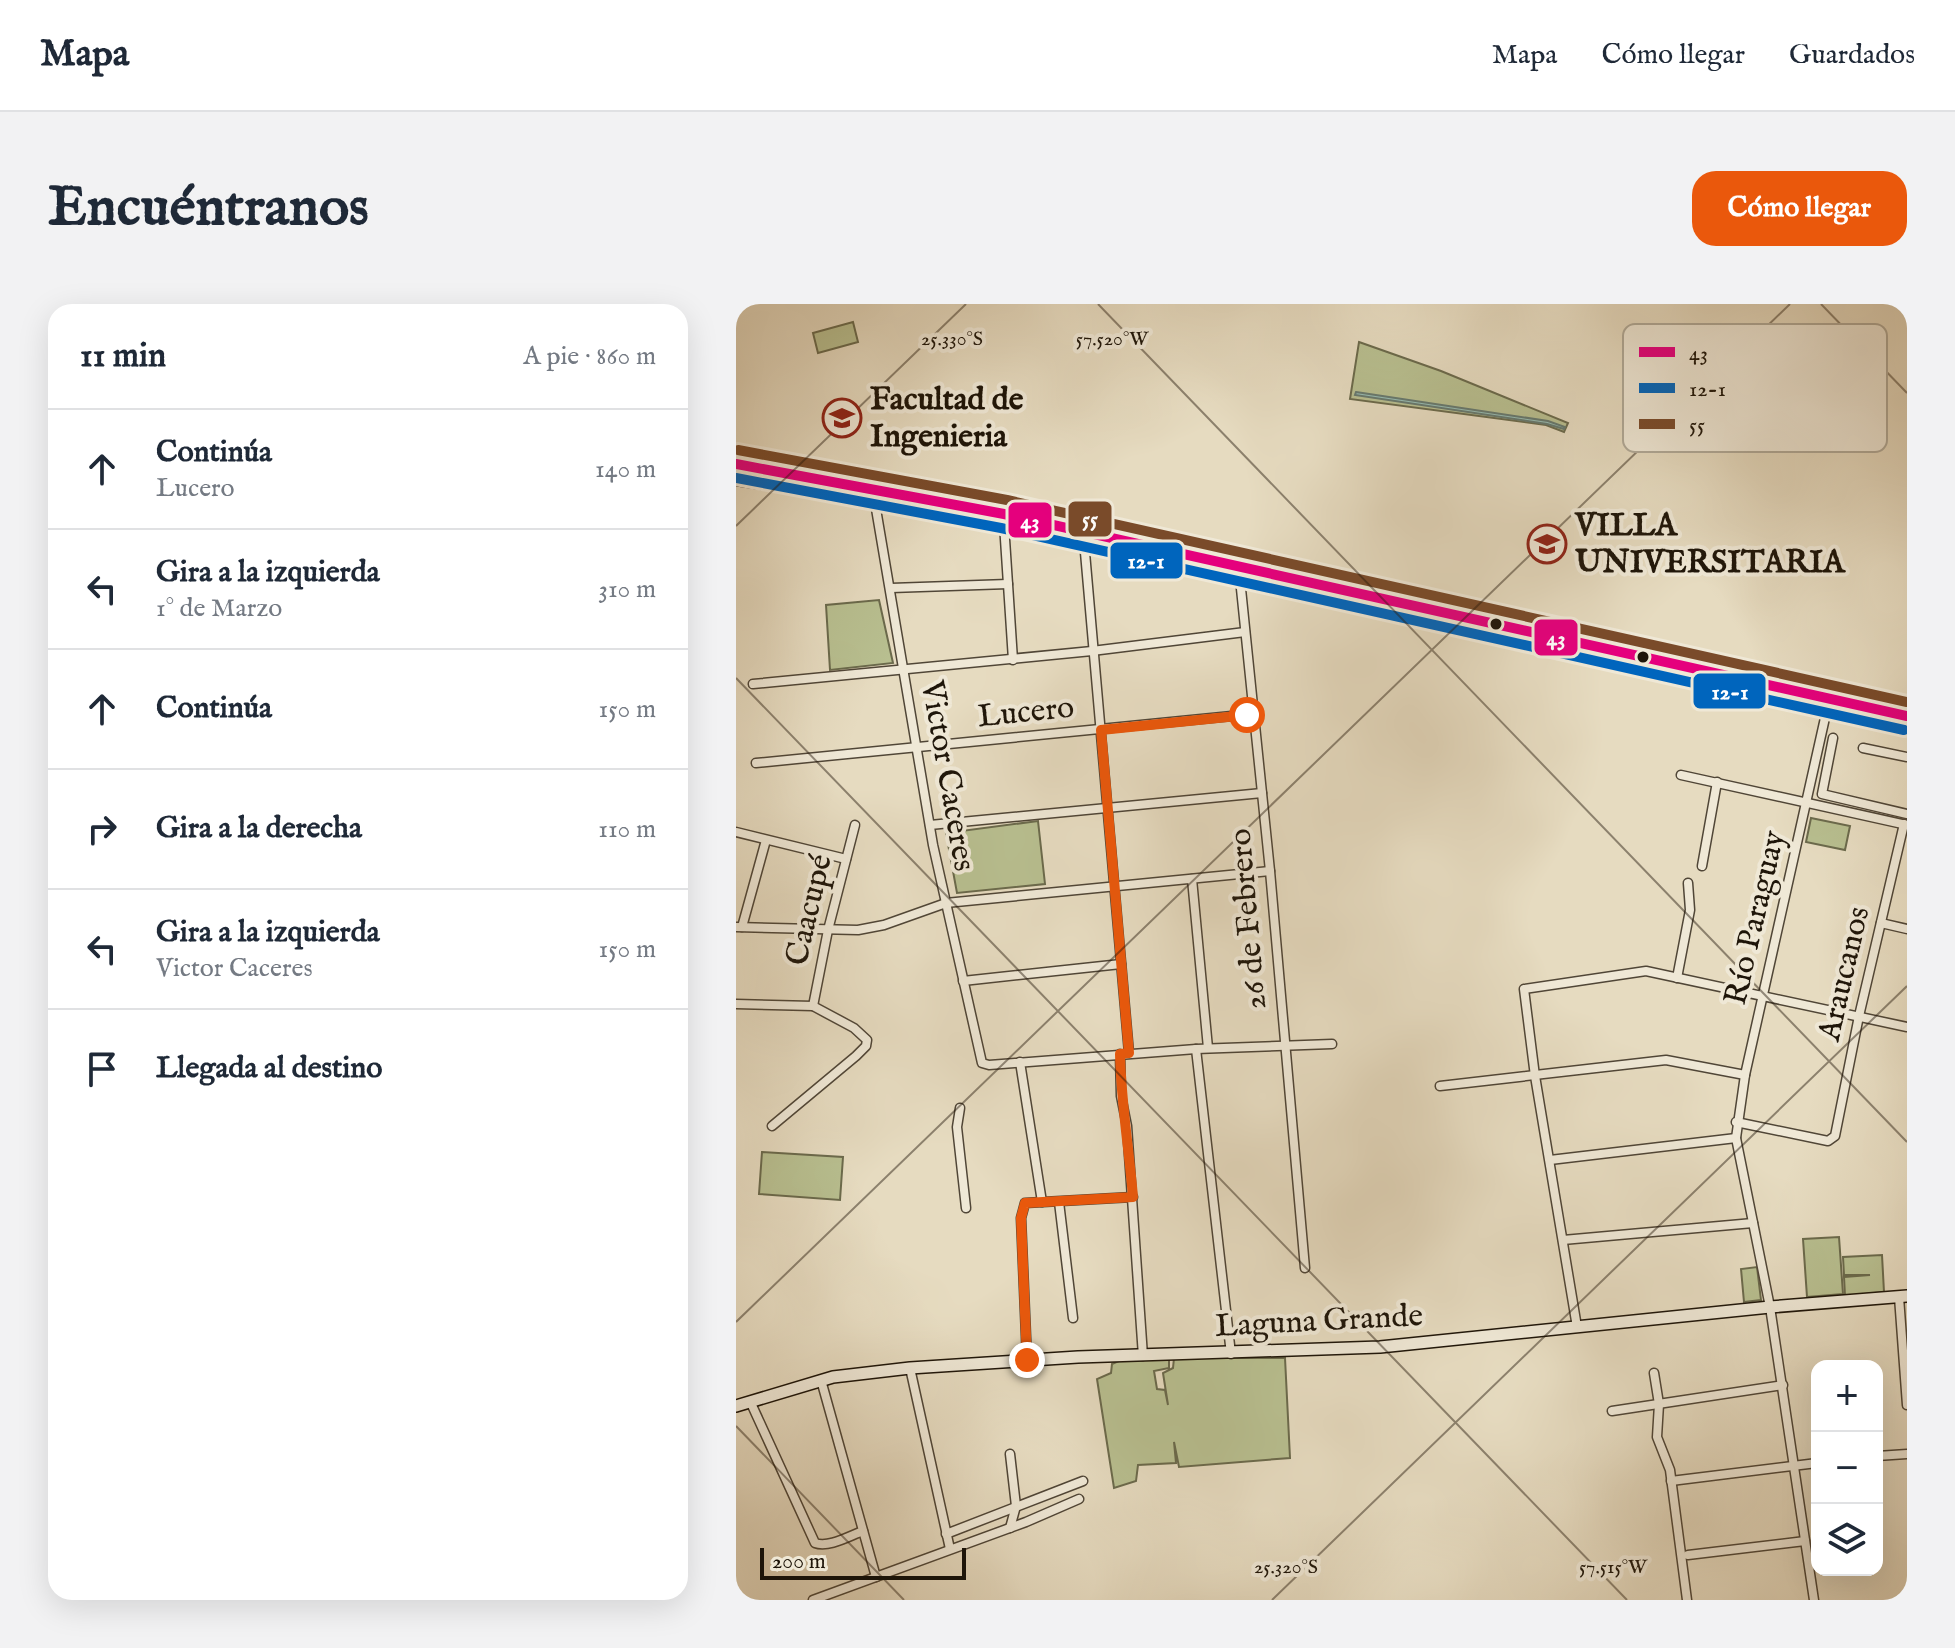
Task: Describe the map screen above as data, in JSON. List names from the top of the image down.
{
  "streets": {
    "main road": ["Laguna Grande"],
    "street": [
      "Lucero",
      "Victor Caceres",
      "Caacupé",
      "Río Paraguay",
      "26 de Febrero",
      "Araucanos"
    ]
  },
  "crossings": [
    ["Lucero", "Victor Caceres"],
    ["Lucero", "26 de Febrero"],
    ["Río Paraguay", "Araucanos"],
    ["Río Paraguay", "Laguna Grande"]
  ],
  "places": {
    "school or university": ["Facultad de Ingenieria", "VILLA UNIVERSITARIA"]
  },
  "lines": ["transit line 55", "transit line 43", "transit line 12-1"],
  "legend": ["43", "12-1", "55"],
  "scale_bar": "200 m",
  "page": {
    "header": "Mapa",
    "nav": ["Mapa", "Cómo llegar", "Guardados"],
    "buttons": "Cómo llegar",
    "title": "Encuéntranos",
    "heading": ["11 min", "A pie · 860 m"],
    "list": [
      ["Continúa", "Lucero", "140 m"],
      ["Gira a la izquierda", "1° de Marzo", "310 m"],
      ["Continúa", "150 m"],
      ["Gira a la derecha", "110 m"],
      ["Gira a la izquierda", "Victor Caceres", "150 m"],
      "Llegada al destino"
    ],
    "map_buttons": ["+", "−"],
    "scale": "200 m"
  },
  "coordinates": [
    "25.330°S",
    "57.520°W",
    "57.515°W",
    "25.320°S"
  ]
}
